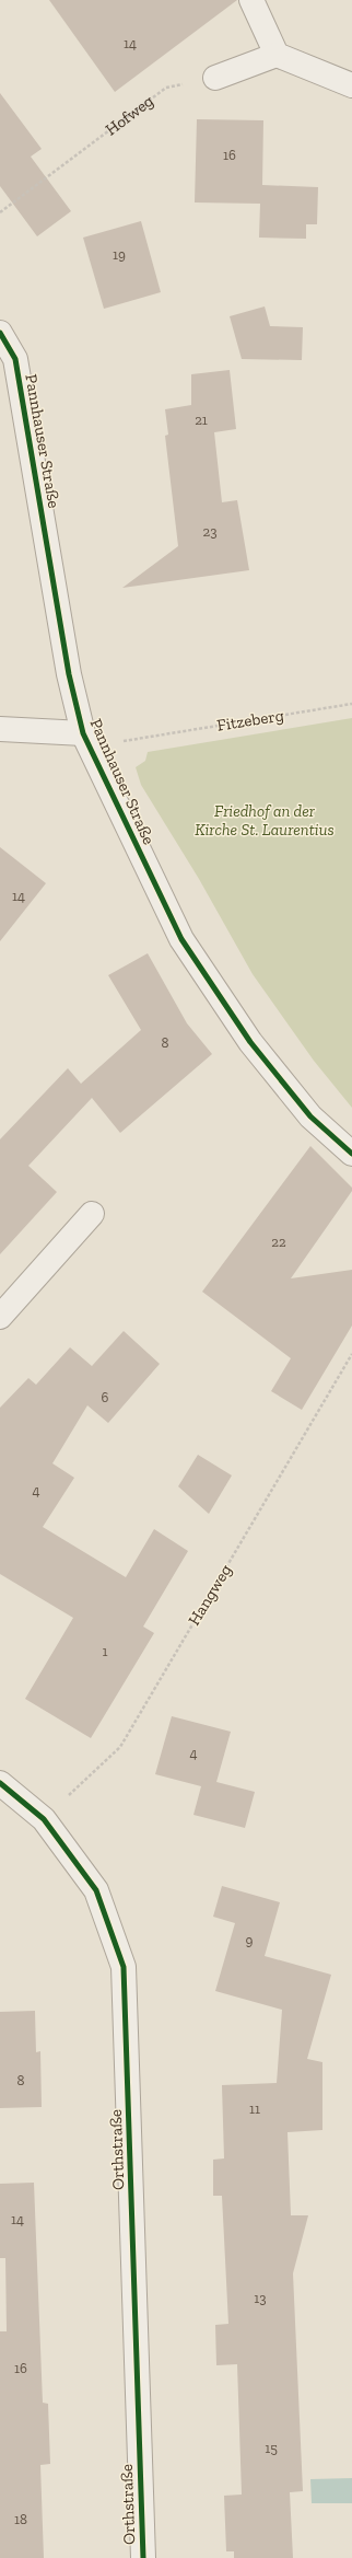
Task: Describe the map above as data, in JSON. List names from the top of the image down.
{
  "streets": {
    "street": ["Pannhauser Straße", "Orthstraße"],
    "path": ["Hofweg", "Fitzeberg", "Hangweg"]
  },
  "crossings": [
    ["Hangweg", "Orthstraße"]
  ],
  "parks": ["Friedhof an der Kirche St. Laurentius"],
  "house_numbers": [
    "14",
    "16",
    "19",
    "21",
    "23",
    "14",
    "8",
    "22",
    "6",
    "4",
    "1",
    "4",
    "9",
    "8",
    "11",
    "14",
    "13",
    "16",
    "15",
    "18"
  ]
}
